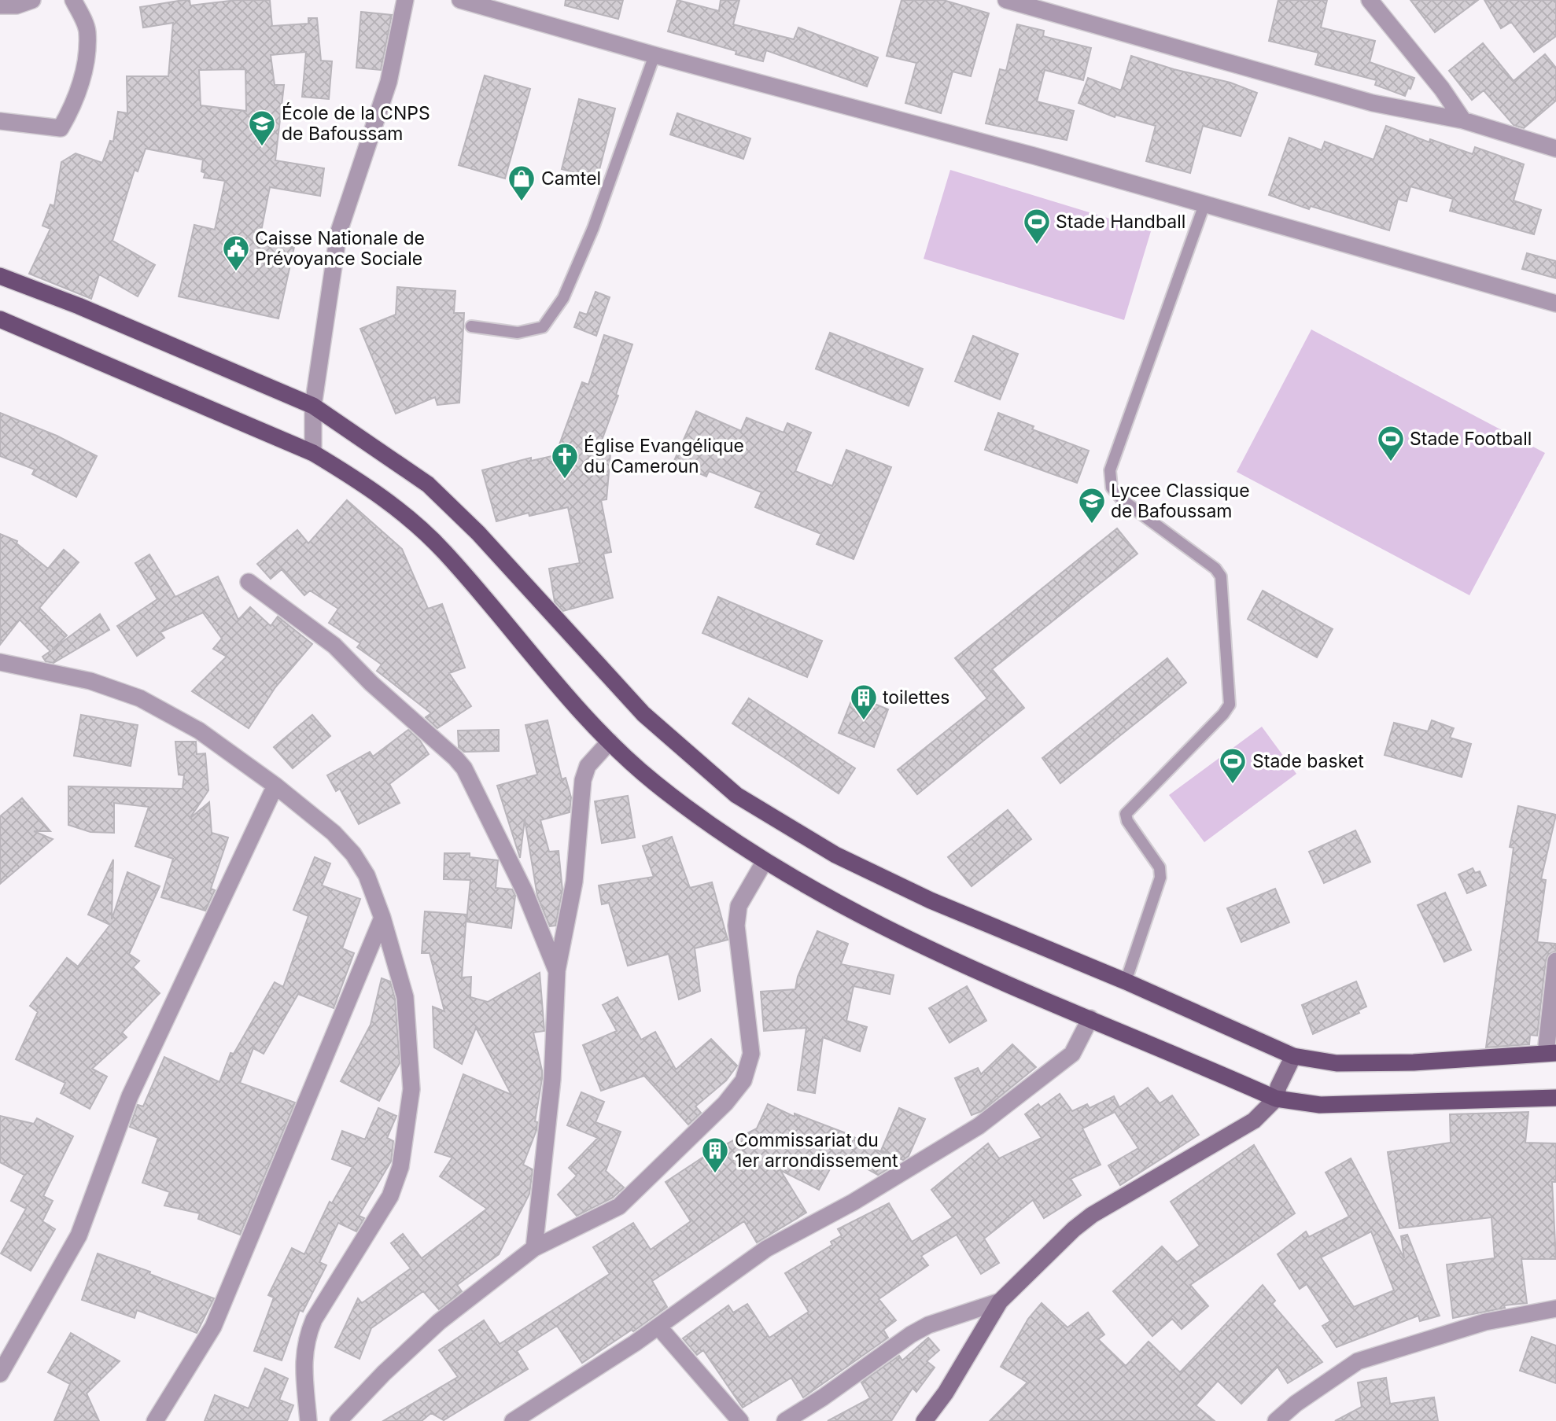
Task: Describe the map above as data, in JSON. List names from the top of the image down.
{
  "places": {
    "school or university": ["École de la CNPS de Bafoussam", "Lycee Classique de Bafoussam"],
    "shop": ["Camtel"],
    "sports": ["Stade Handball", "Stade Football", "Stade basket"],
    "public building": ["Caisse Nationale de Prévoyance Sociale"],
    "church": ["Église Evangélique du Cameroun"],
    "building": ["toilettes", "Commissariat du 1er arrondissement"]
  }
}
